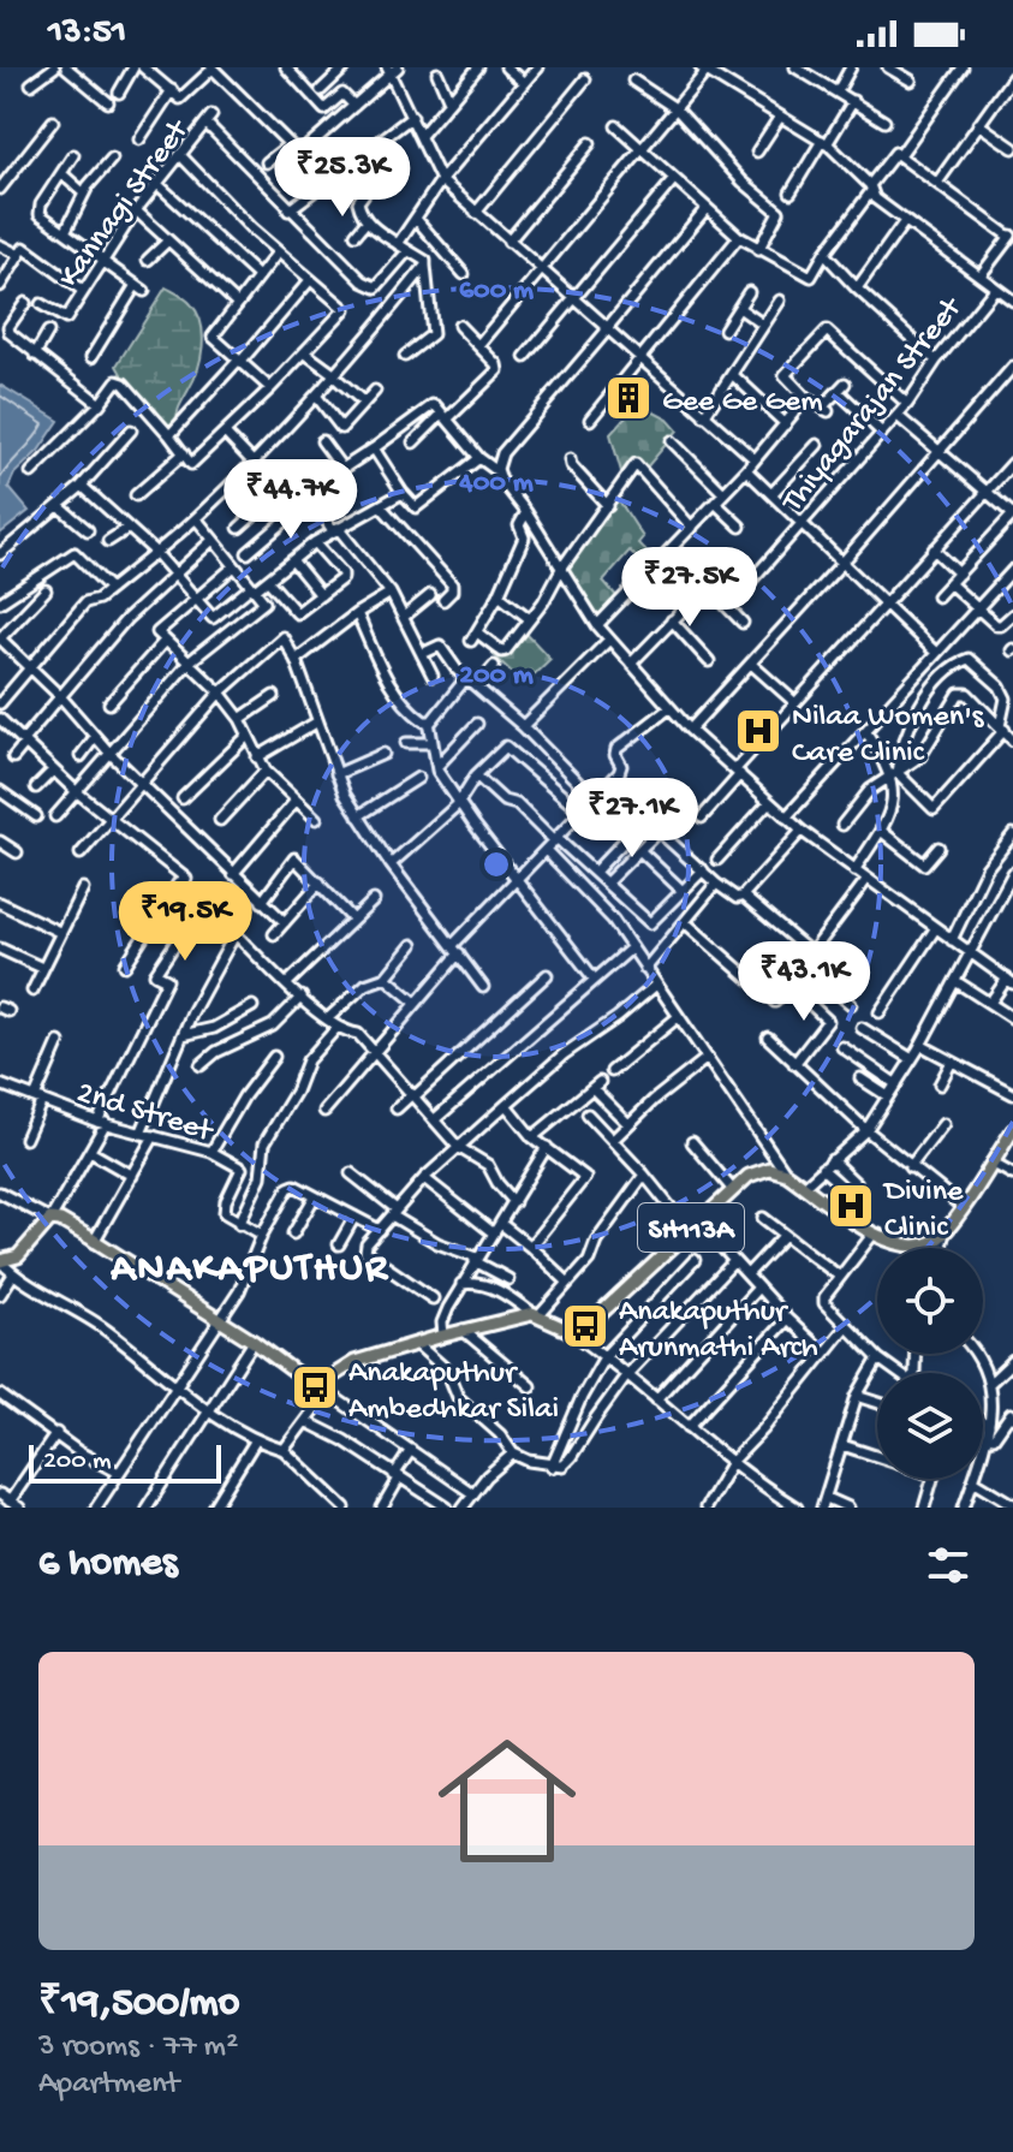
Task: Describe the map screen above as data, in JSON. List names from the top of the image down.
{
  "streets": {
    "main road": ["SH113A"],
    "street": ["Kannagi Street", "Thiyagarajan Street", "2nd Street"]
  },
  "districts": ["ANAKAPUTHUR"],
  "places": {
    "building": ["Gee Ge Gem"],
    "hospital": ["Nilaa Women's Care Clinic", "Divine Clinic"],
    "bus stop": ["Anakaputhur Arunmathi Arch", "Anakaputhur Ambedhkar Silai"]
  },
  "scale_bar": "200 m",
  "page": {
    "status": "13:51",
    "price": [
      "₹25.3K",
      "₹44.7K",
      "₹27.5K",
      "₹27.1K",
      "₹19.5K",
      "₹43.1K"
    ],
    "scale": "200 m",
    "heading": "6 homes",
    "list": [
      {
        "name": "₹19,500/mo",
        "note": "3 rooms · 77 m² · Apartment"
      }
    ]
  },
  "rings": ["600 m", "400 m", "200 m"]
}
